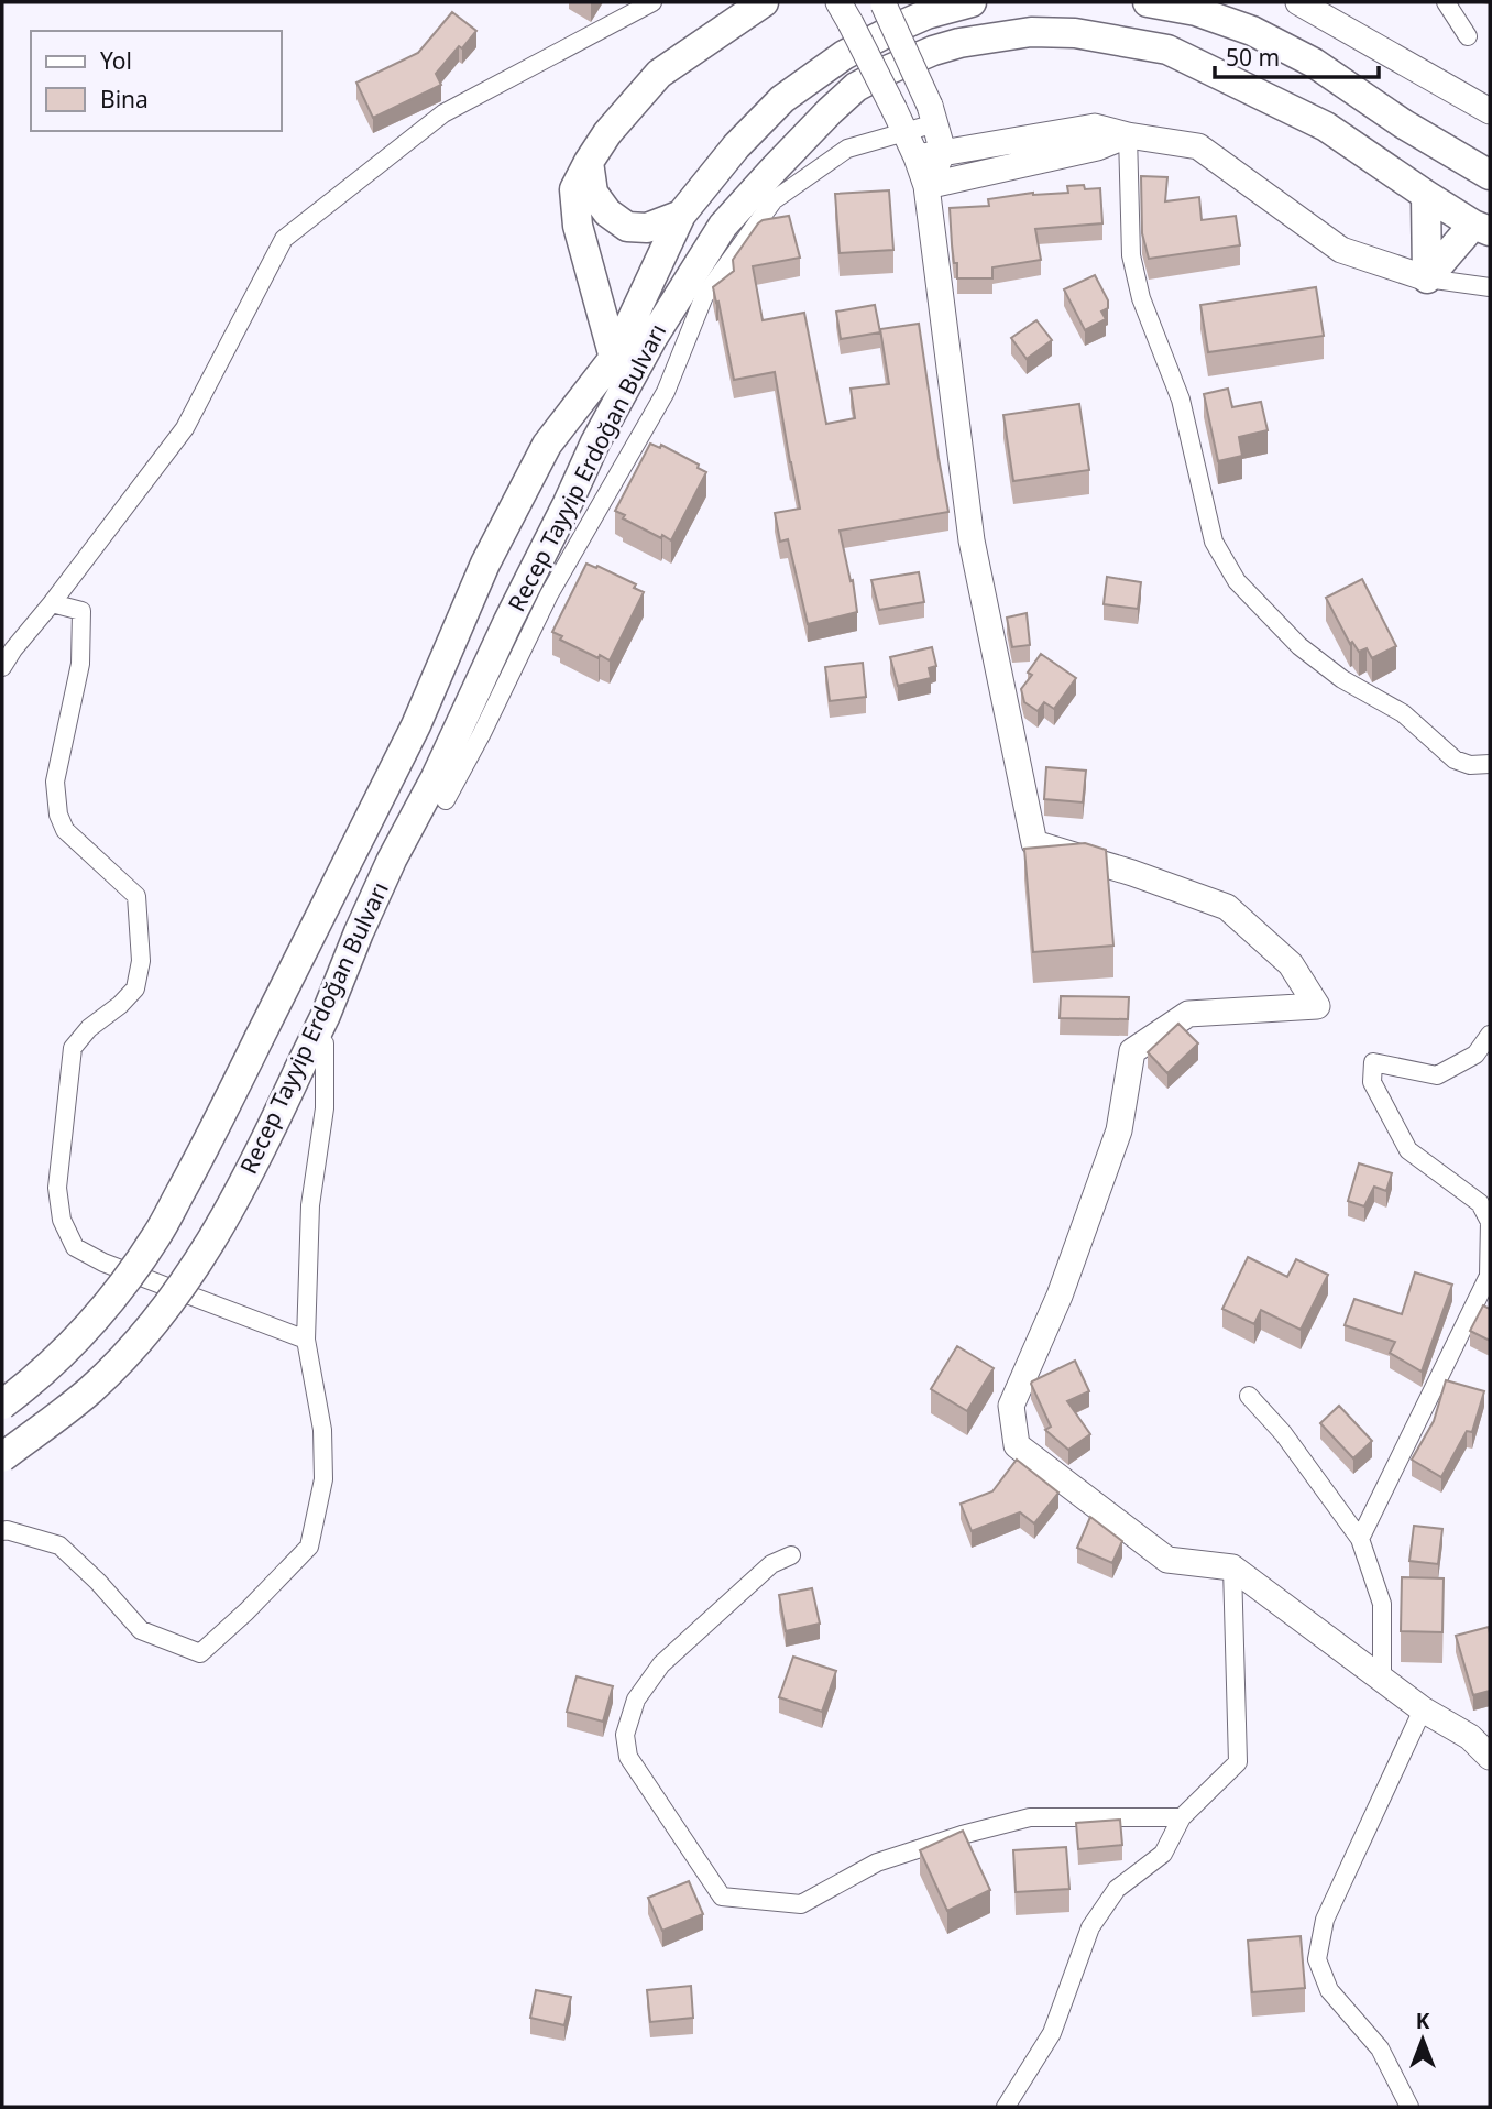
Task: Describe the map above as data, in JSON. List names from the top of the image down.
{
  "streets": {
    "main road": ["Recep Tayyip Erdoğan Bulvarı"]
  },
  "legend": ["Yol", "Bina"],
  "scale_bar": "50 m",
  "north": "top"
}
